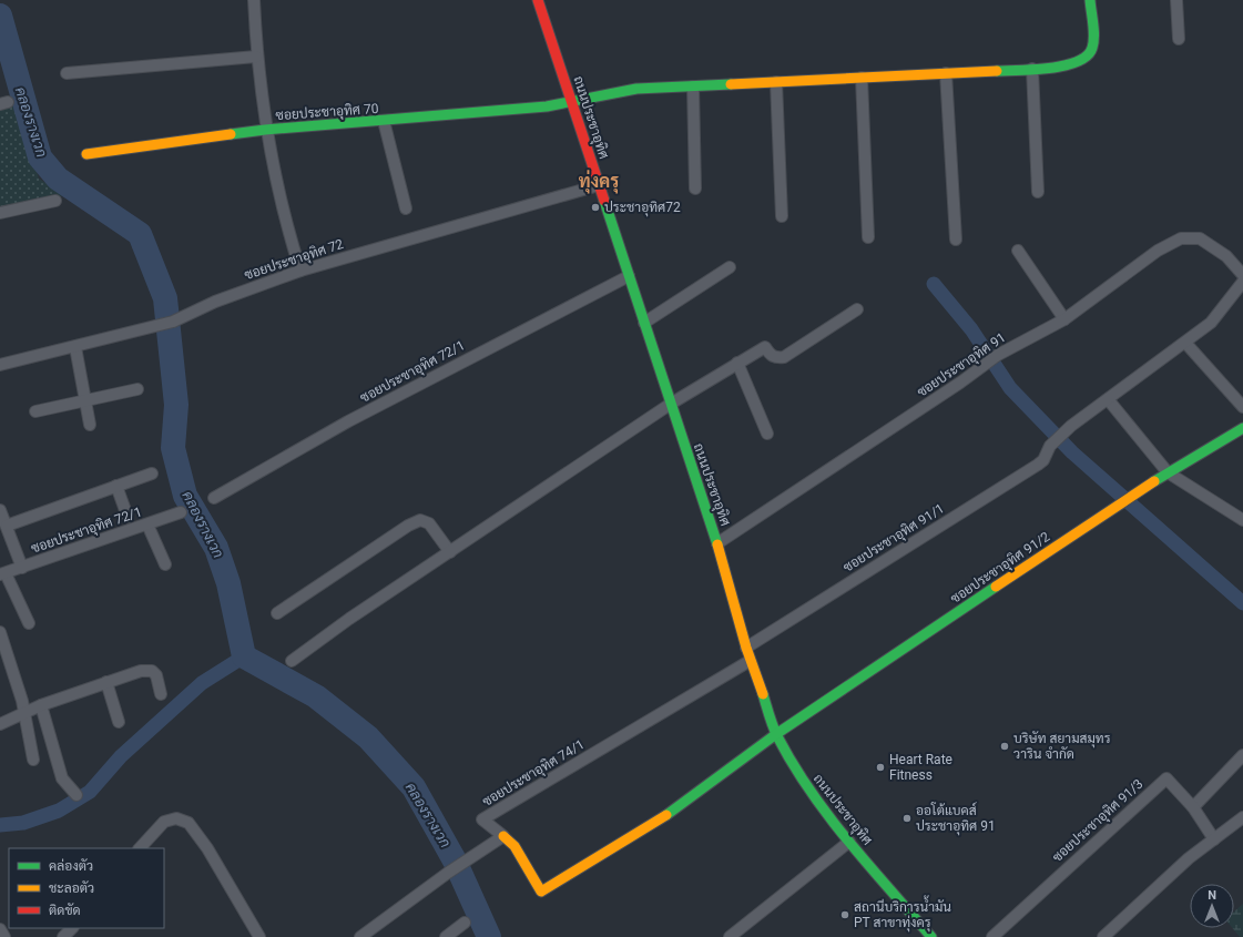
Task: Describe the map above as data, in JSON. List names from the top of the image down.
{
  "streets": {
    "street": [
      "ซอยประชาอุทิศ 70",
      "ถนนประชาอุทิศ",
      "ซอยประชาอุทิศ 72",
      "ซอยประชาอุทิศ 91",
      "ซอยประชาอุทิศ 72/1",
      "ซอยประชาอุทิศ 91/1",
      "ซอยประชาอุทิศ 91/2",
      "ซอยประชาอุทิศ 74/1",
      "ซอยประชาอุทิศ 91/3"
    ]
  },
  "crossings": [
    ["ซอยประชาอุทิศ 70", "ถนนประชาอุทิศ"],
    ["ถนนประชาอุทิศ", "ซอยประชาอุทิศ 72"],
    ["ถนนประชาอุทิศ", "ซอยประชาอุทิศ 91"],
    ["ถนนประชาอุทิศ", "ซอยประชาอุทิศ 72/1"],
    ["ถนนประชาอุทิศ", "ซอยประชาอุทิศ 91/1"],
    ["ถนนประชาอุทิศ", "ซอยประชาอุทิศ 91/2"],
    ["ถนนประชาอุทิศ", "ซอยประชาอุทิศ 74/1"],
    ["ซอยประชาอุทิศ 91/2", "ซอยประชาอุทิศ 74/1"]
  ],
  "districts": ["ทุ่งครุ"],
  "water": ["คลองรางเวก"],
  "places": [
    "ประชาอุทิศ72",
    "บริษัท สยามสมุทร วาริน จำกัด",
    "Heart Rate Fitness",
    "ออโต้แบคส์ ประชาอุทิศ 91",
    "สถานีบริการน้ำมัน PT สาขาทุ่งครุ"
  ],
  "legend": ["คล่องตัว", "ชะลอตัว", "ติดขัด"],
  "north": "top"
}
